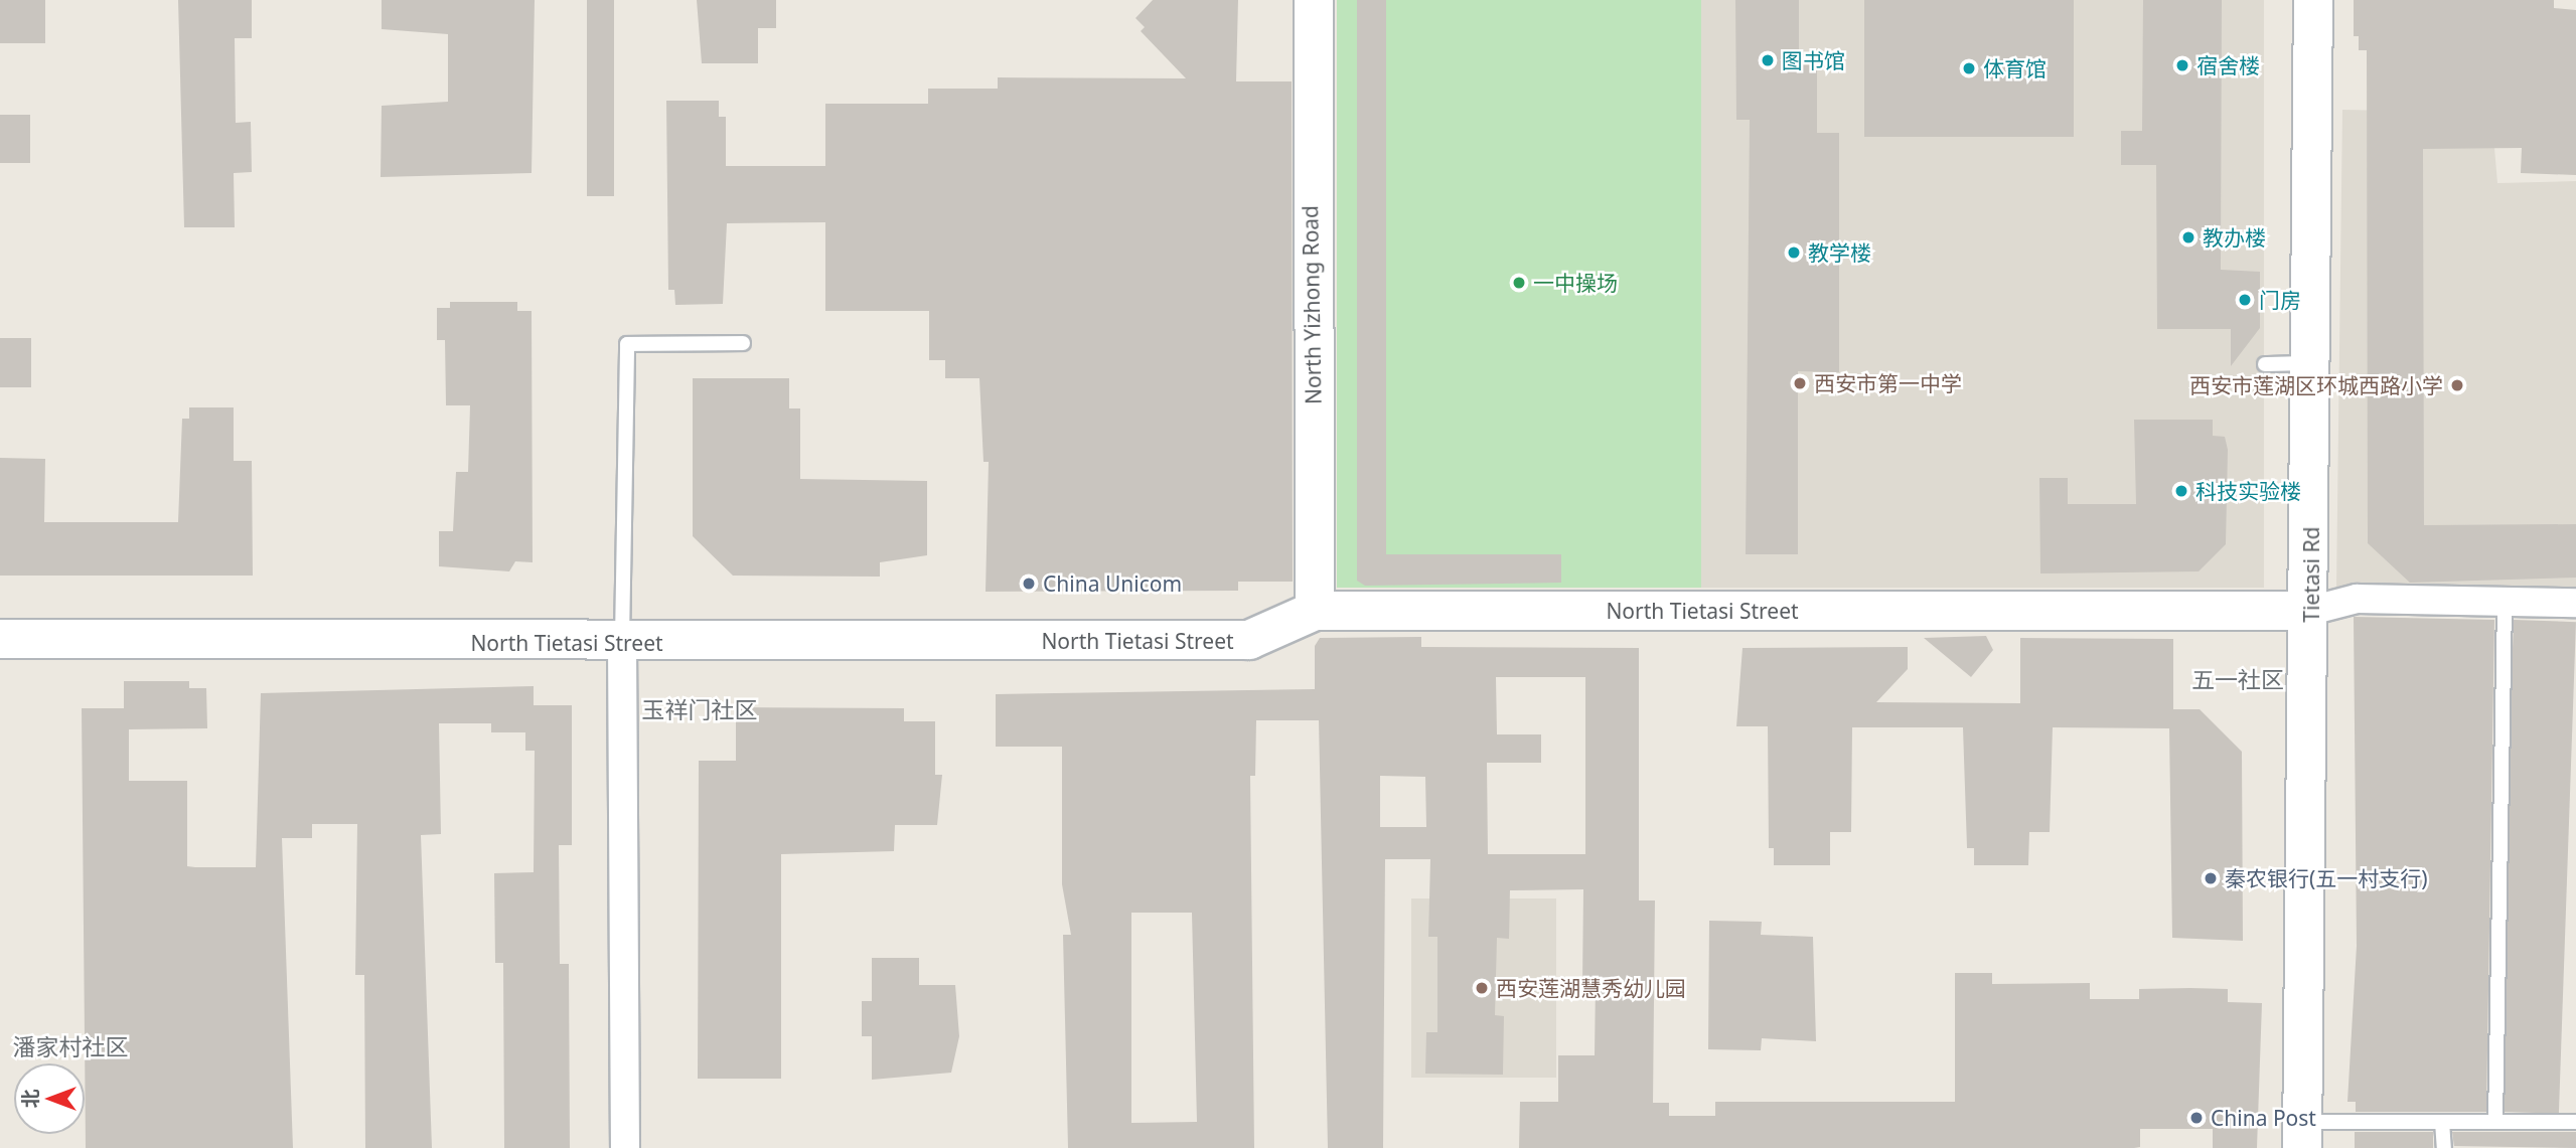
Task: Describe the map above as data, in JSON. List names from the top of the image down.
{
  "streets": {
    "street": ["North Yizhong Road", "Tietasi Rd", "North Tietasi Street"]
  },
  "crossings": [
    ["North Yizhong Road", "North Tietasi Street"],
    ["Tietasi Rd", "North Tietasi Street"]
  ],
  "districts": ["五一社区", "玉祥门社区", "潘家村社区"],
  "places": [
    "图书馆",
    "宿舍楼",
    "体育馆",
    "教办楼",
    "教学楼",
    "一中操场",
    "门房",
    "西安市第一中学",
    "西安市莲湖区环城西路小学",
    "科技实验楼",
    "China Unicom",
    "秦农银行(五一村支行)",
    "西安莲湖慧秀幼儿园",
    "China Post"
  ],
  "north": "left"
}
